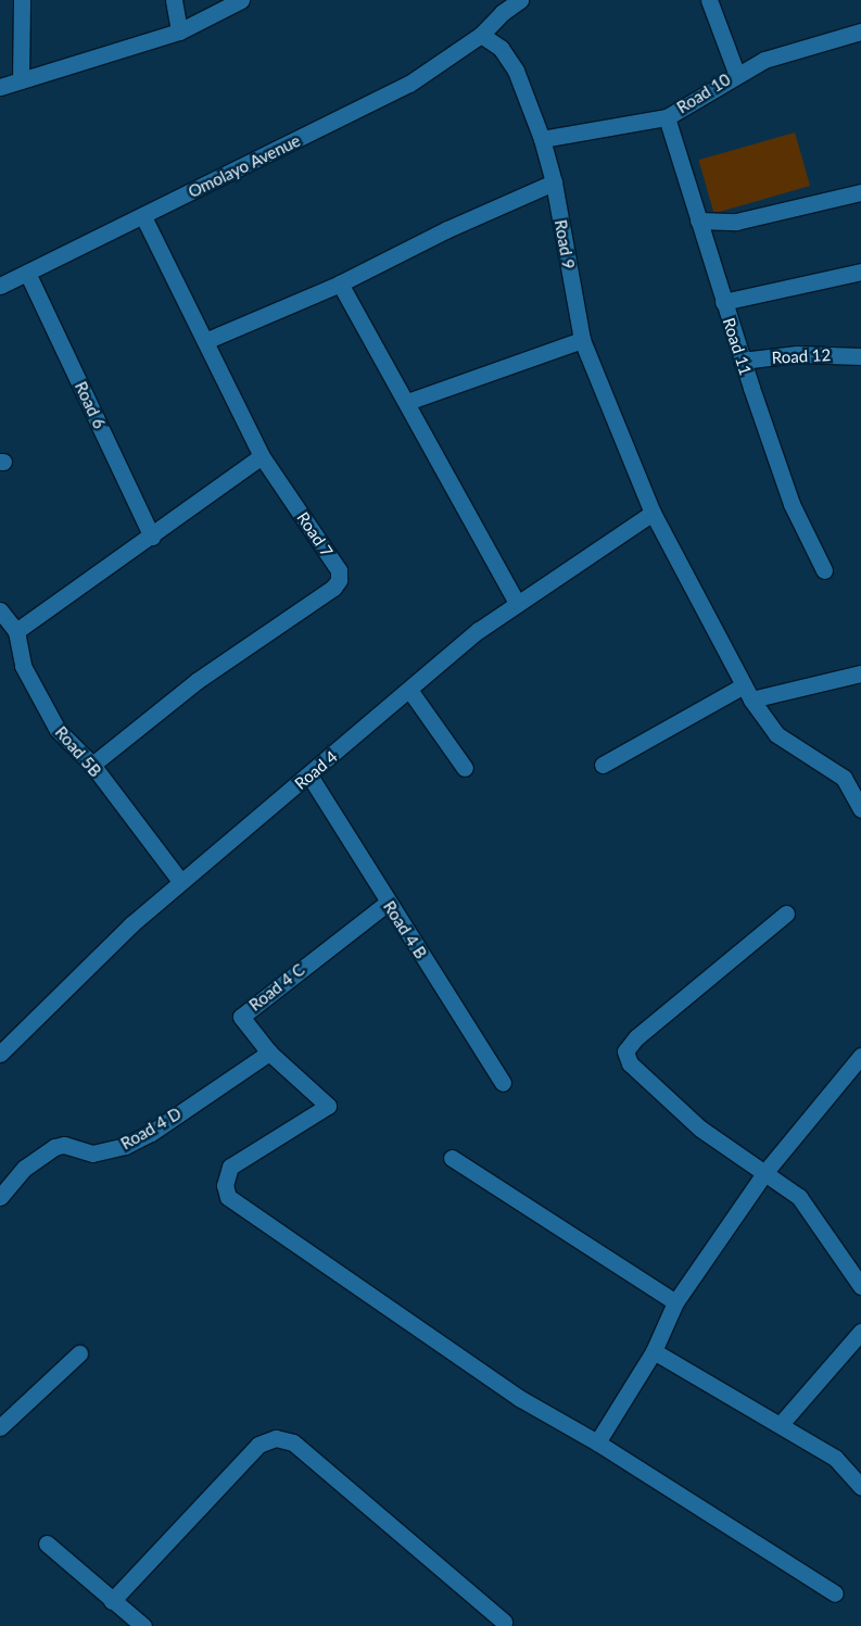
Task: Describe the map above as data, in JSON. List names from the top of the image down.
{
  "streets": {
    "street": [
      "Road 10",
      "Omolayo Avenue",
      "Road 9",
      "Road 11",
      "Road 12",
      "Road 6",
      "Road 7",
      "Road 5B",
      "Road 4",
      "Road 4 B",
      "Road 4 C",
      "Road 4 D"
    ]
  },
  "crossings": [
    ["Road 10", "Road 9"],
    ["Road 10", "Road 11"],
    ["Omolayo Avenue", "Road 9"],
    ["Omolayo Avenue", "Road 6"],
    ["Omolayo Avenue", "Road 7"],
    ["Road 9", "Road 4"],
    ["Road 11", "Road 12"],
    ["Road 7", "Road 5B"],
    ["Road 5B", "Road 4"],
    ["Road 4", "Road 4 B"],
    ["Road 4 B", "Road 4 C"],
    ["Road 4 C", "Road 4 D"]
  ]
}
